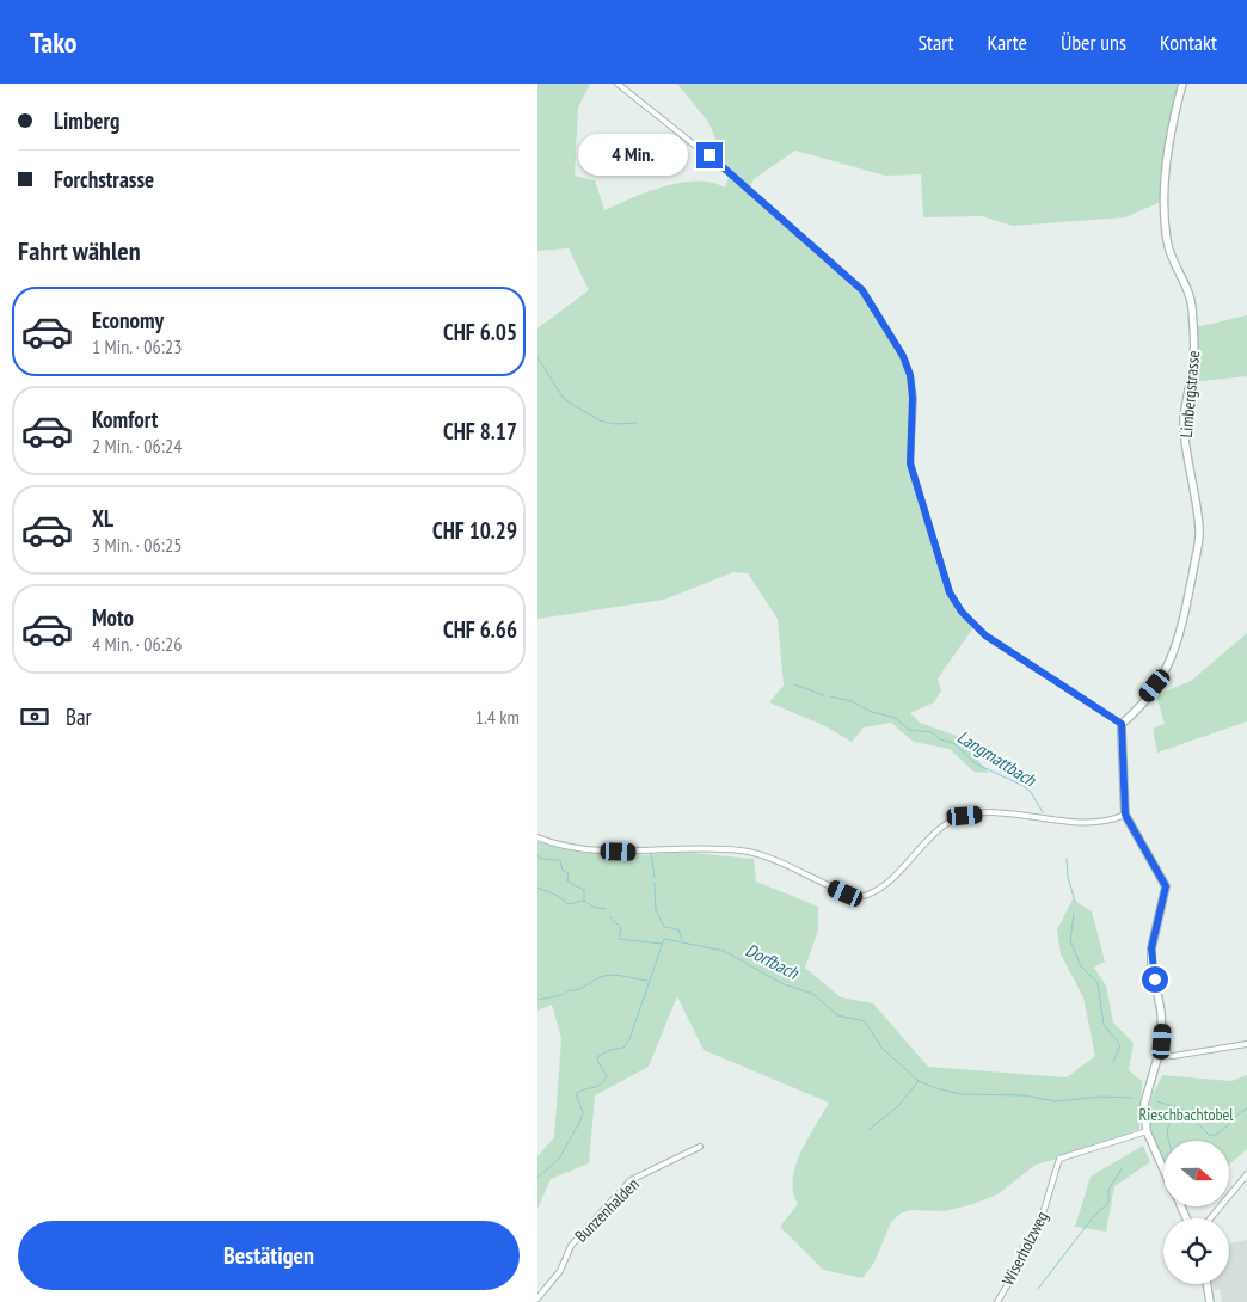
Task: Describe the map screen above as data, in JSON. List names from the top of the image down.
{
  "streets": {
    "street": ["Limbergstrasse", "Bunzenhalden", "Wiserholzweg"]
  },
  "water": ["Langmattbach", "Dorfbach"],
  "parks": ["Rieschbachtobel"],
  "north": "right",
  "page": {
    "header": "Tako",
    "nav": [
      "Start",
      "Karte",
      "Über uns",
      "Kontakt"
    ],
    "banner": ["Limberg", "Forchstrasse"],
    "bubble": "4 Min.",
    "heading": "Fahrt wählen",
    "list": [
      {
        "name": "Economy",
        "note": "1 Min. · 06:23",
        "value": "CHF 6.05"
      },
      {
        "name": "Komfort",
        "note": "2 Min. · 06:24",
        "value": "CHF 8.17"
      },
      {
        "name": "XL",
        "note": "3 Min. · 06:25",
        "value": "CHF 10.29"
      },
      {
        "name": "Moto",
        "note": "4 Min. · 06:26",
        "value": "CHF 6.66"
      }
    ],
    "pay": ["Bar", "1.4 km"],
    "buttons": "Bestätigen"
  }
}
